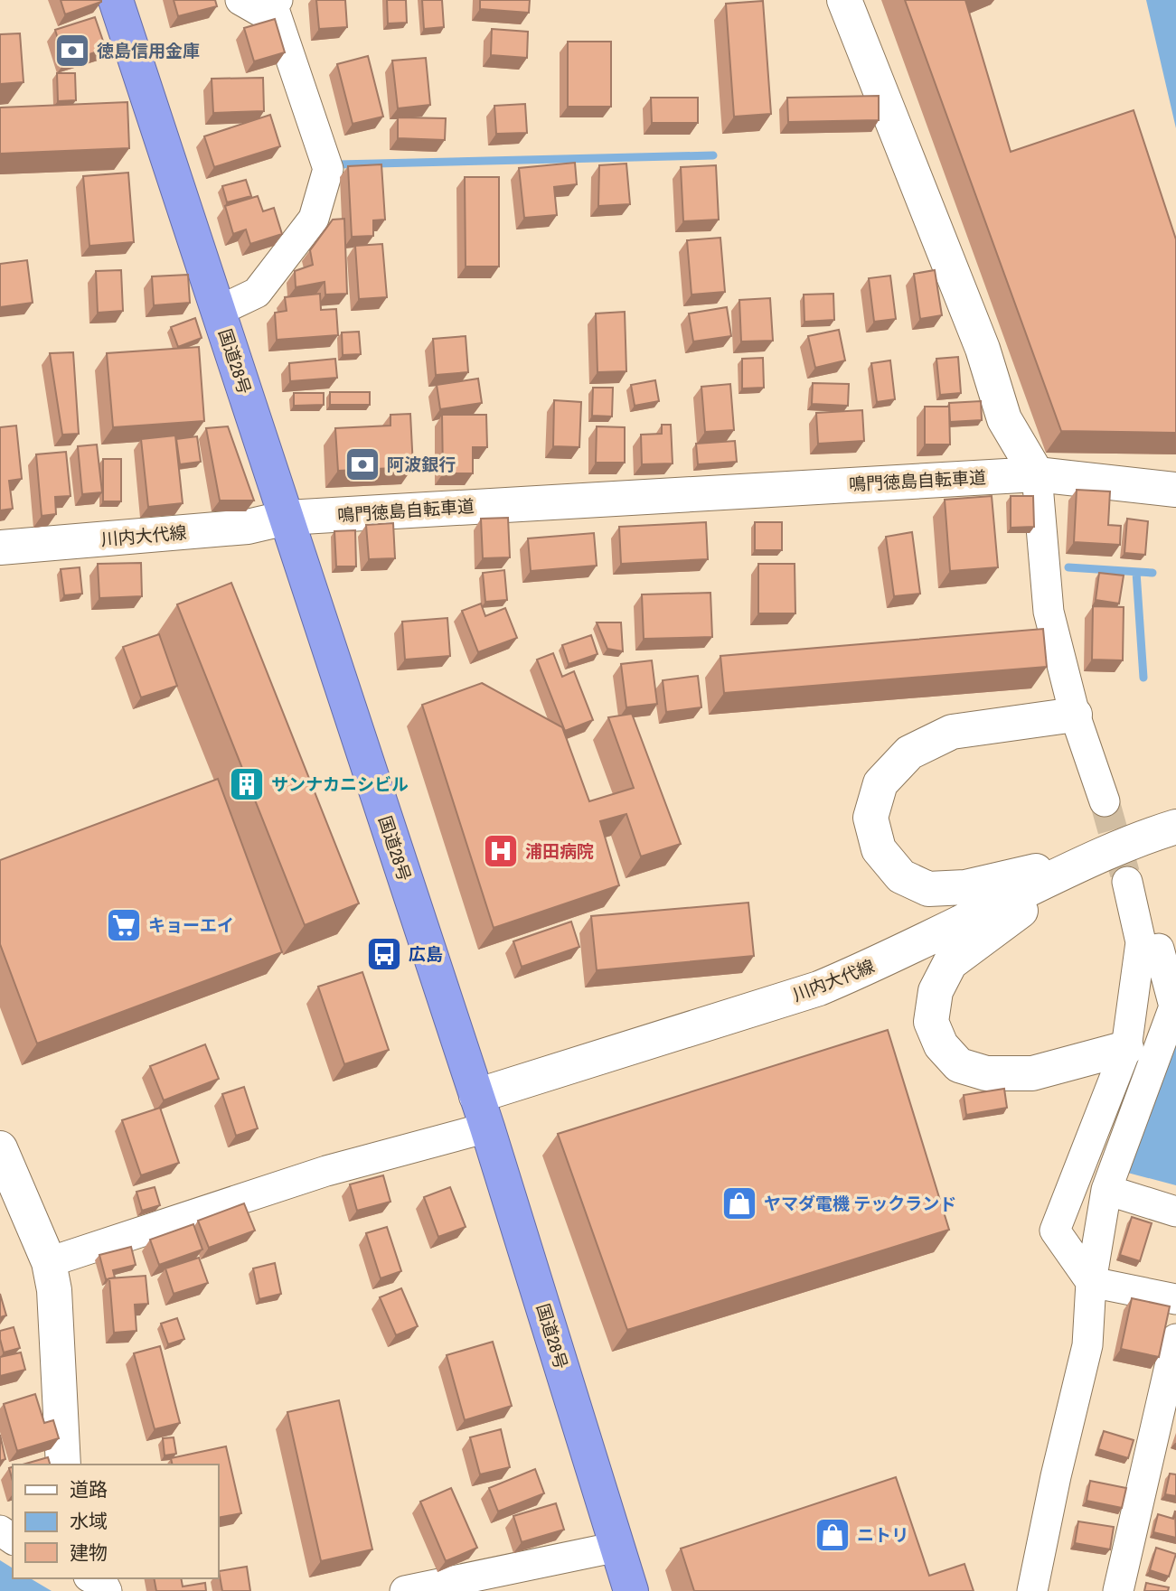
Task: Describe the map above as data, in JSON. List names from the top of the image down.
{
  "streets": {
    "highway": ["国道28号"],
    "main road": ["鳴門徳島自転車道", "川内大代線"]
  },
  "crossings": [
    ["国道28号", "鳴門徳島自転車道"],
    ["国道28号", "川内大代線"],
    ["鳴門徳島自転車道", "川内大代線"]
  ],
  "places": {
    "bank": ["徳島信用金庫", "阿波銀行"],
    "building": ["サンナカニシビル"],
    "hospital": ["浦田病院"],
    "supermarket": ["キョーエイ"],
    "bus stop": ["広島"],
    "shop": ["ヤマダ電機 テックランド", "ニトリ"]
  },
  "legend": ["道路", "水域", "建物"]
}
